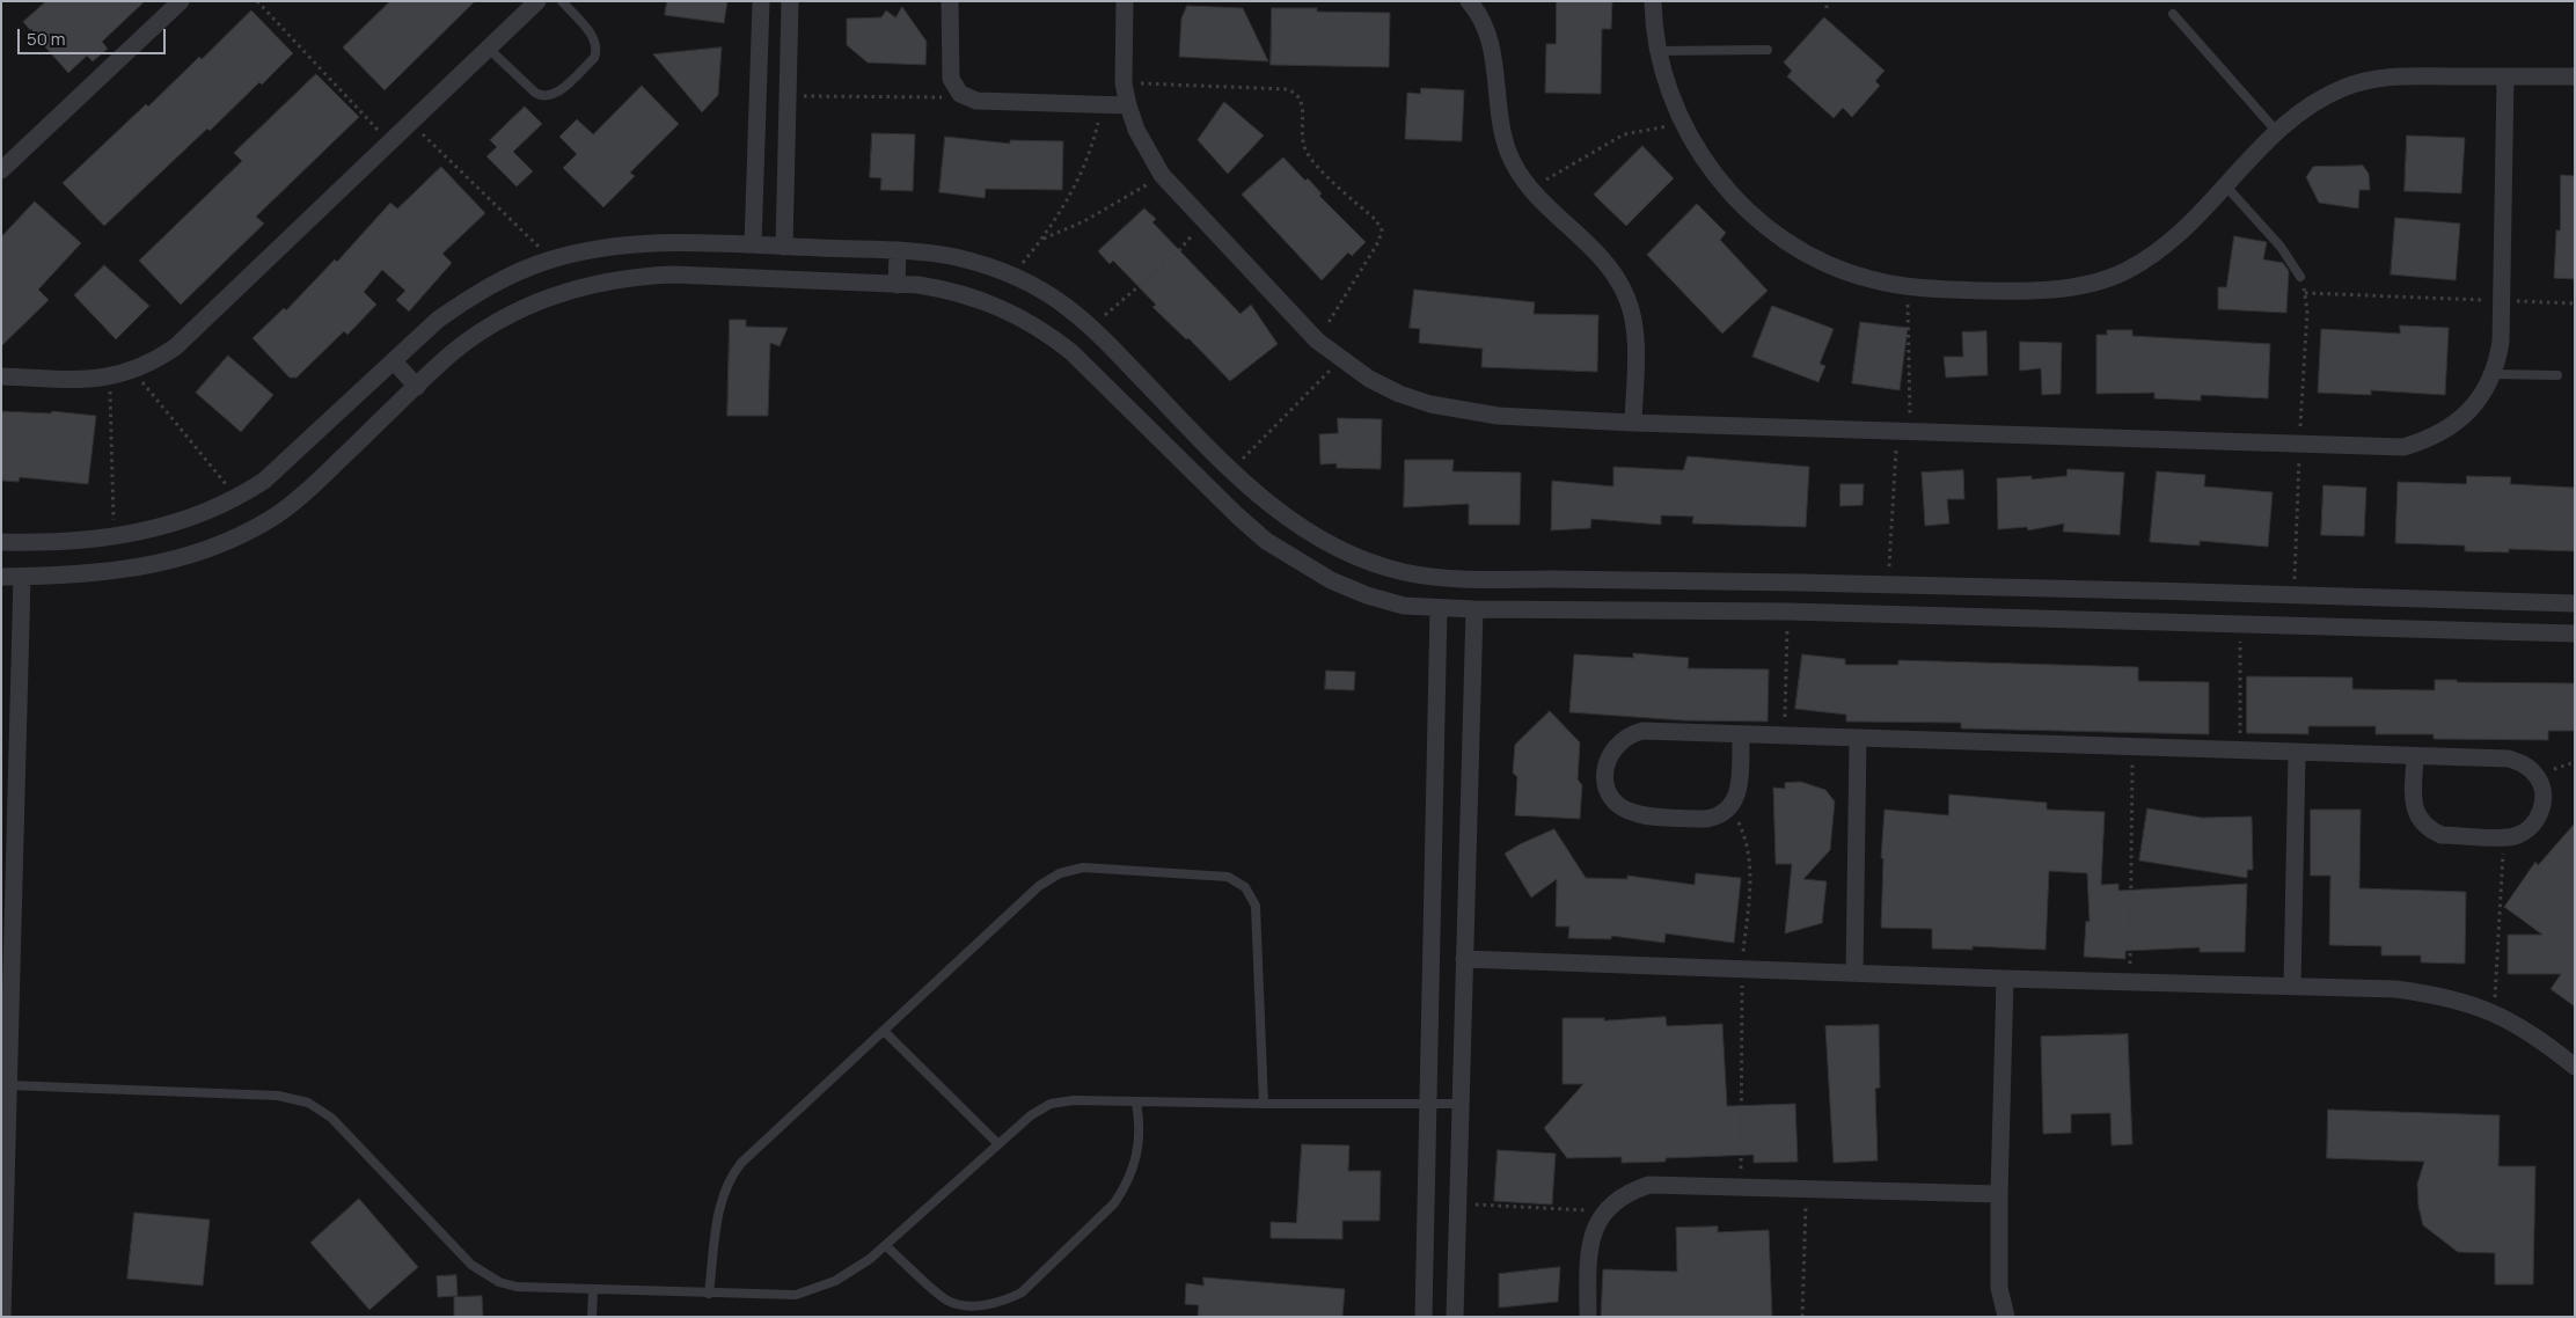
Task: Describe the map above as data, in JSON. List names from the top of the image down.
{
  "scale_bar": "50 m"
}
